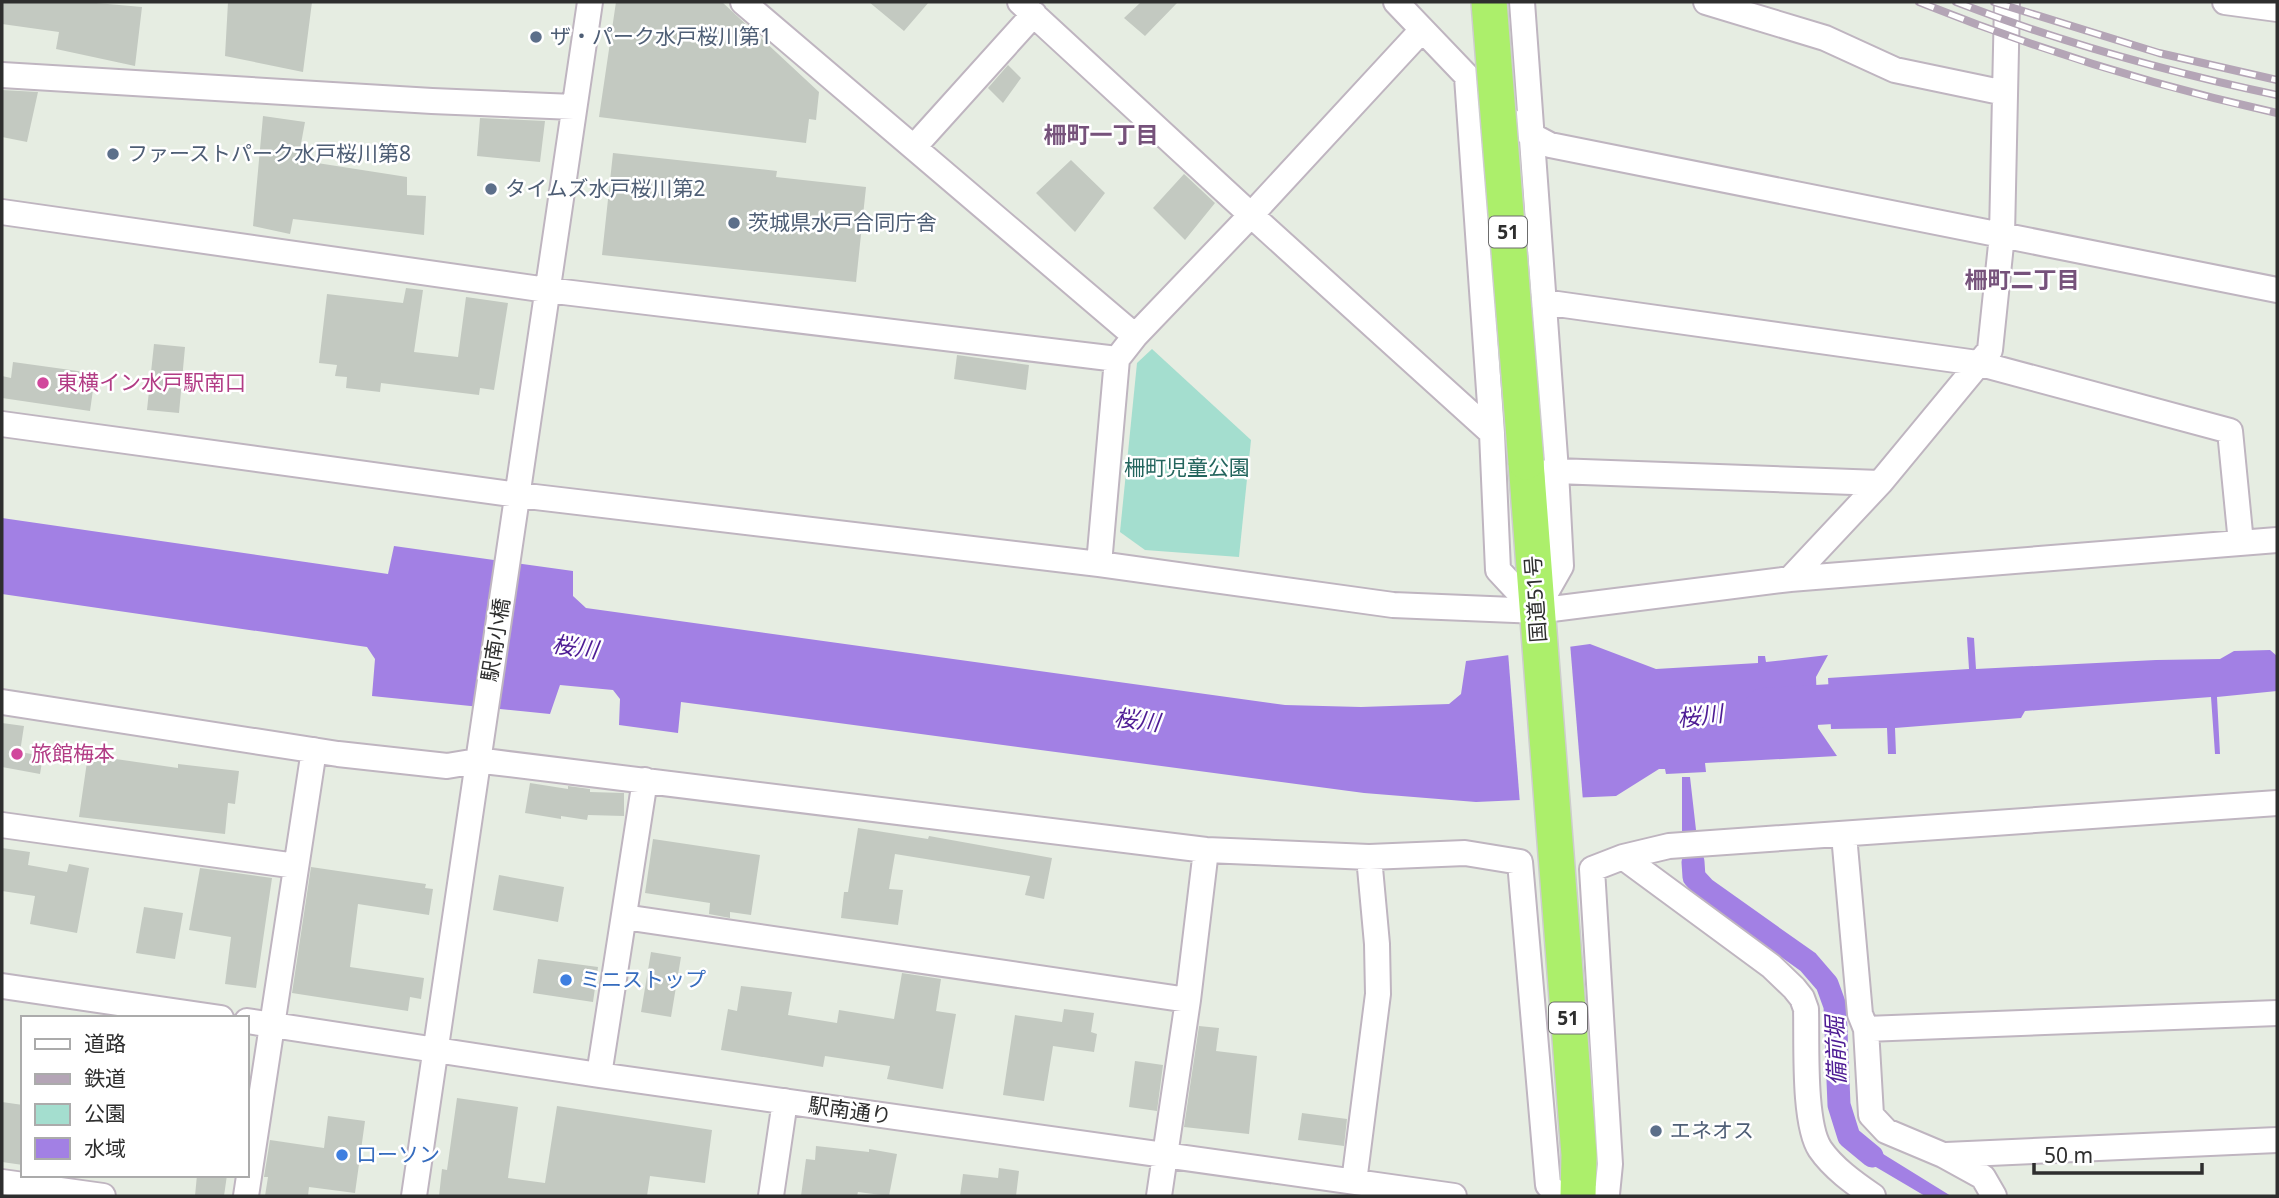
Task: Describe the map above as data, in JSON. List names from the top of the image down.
{
  "streets": {
    "highway": ["51", "国道51号"],
    "street": ["駅南小橋", "駅南通り"]
  },
  "crossings": [
    ["駅南小橋", "駅南通り"]
  ],
  "districts": ["柵町一丁目", "柵町二丁目"],
  "water": ["桜川", "備前堀"],
  "parks": ["柵町児童公園"],
  "places": [
    "ザ・パーク水戸桜川第1",
    "ファーストパーク水戸桜川第8",
    "タイムズ水戸桜川第2",
    "茨城県水戸合同庁舎",
    "東横イン水戸駅南口",
    "旅館梅本",
    "ミニストップ",
    "エネオス",
    "ローソン"
  ],
  "legend": [
    "道路",
    "鉄道",
    "公園",
    "水域"
  ],
  "scale_bar": "50 m"
}
